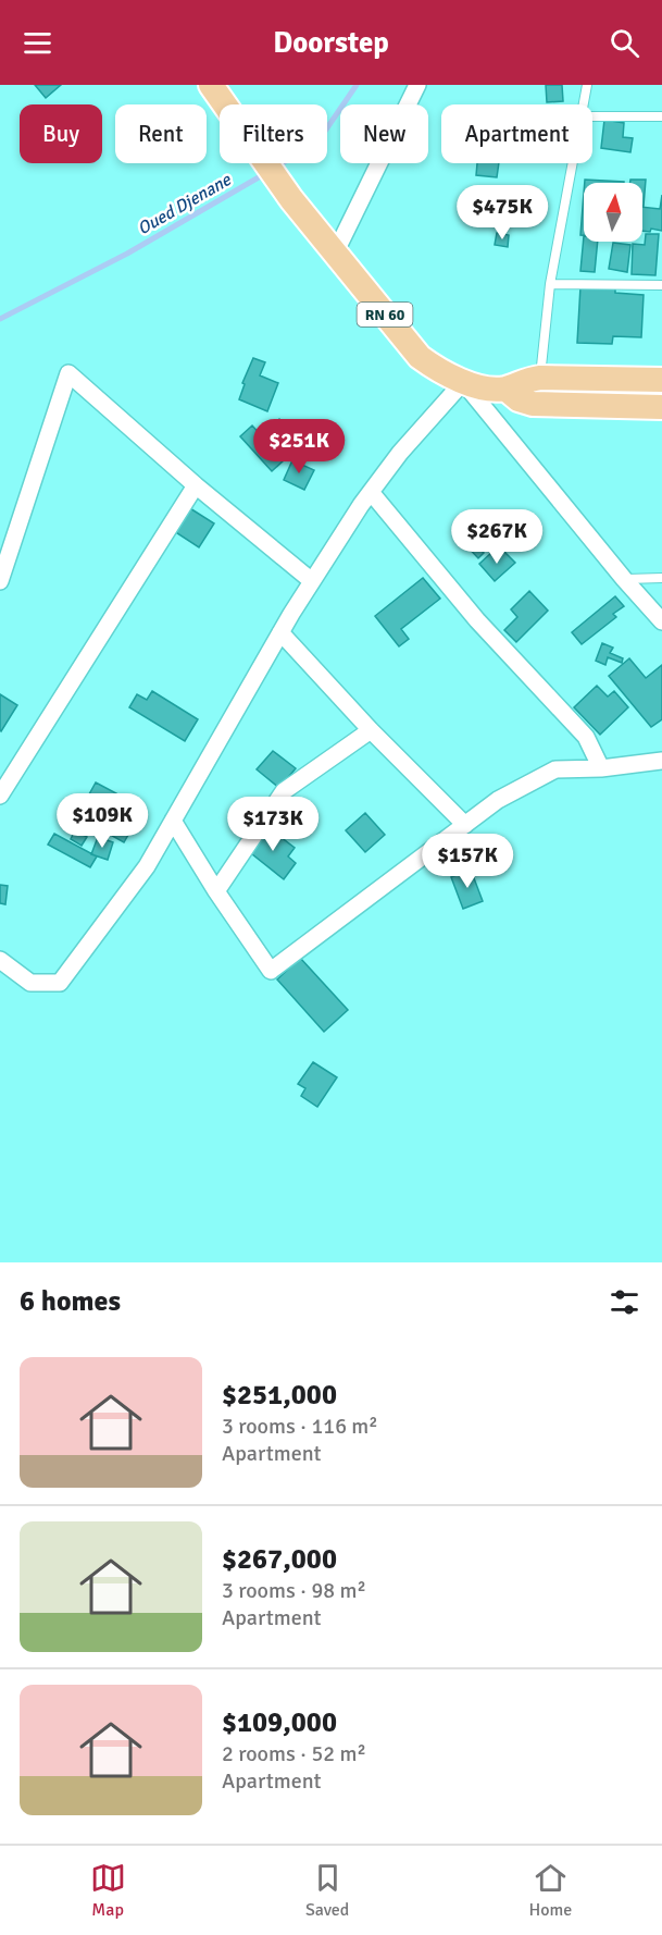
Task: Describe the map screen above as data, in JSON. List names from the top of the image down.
{
  "streets": {
    "main road": ["RN 60"]
  },
  "water": ["Oued Djenane"],
  "north": "top",
  "page": {
    "header": "Doorstep",
    "chip": [
      "Buy",
      "Rent",
      "Filters",
      "New",
      "Apartment"
    ],
    "price": [
      "$475K",
      "$251K",
      "$267K",
      "$109K",
      "$173K",
      "$157K"
    ],
    "heading": "6 homes",
    "list": [
      {
        "name": "$251,000",
        "note": "3 rooms · 116 m² · Apartment"
      },
      {
        "name": "$267,000",
        "note": "3 rooms · 98 m² · Apartment"
      },
      {
        "name": "$109,000",
        "note": "2 rooms · 52 m² · Apartment"
      }
    ],
    "tabs": ["Map", "Saved", "Home"]
  }
}
